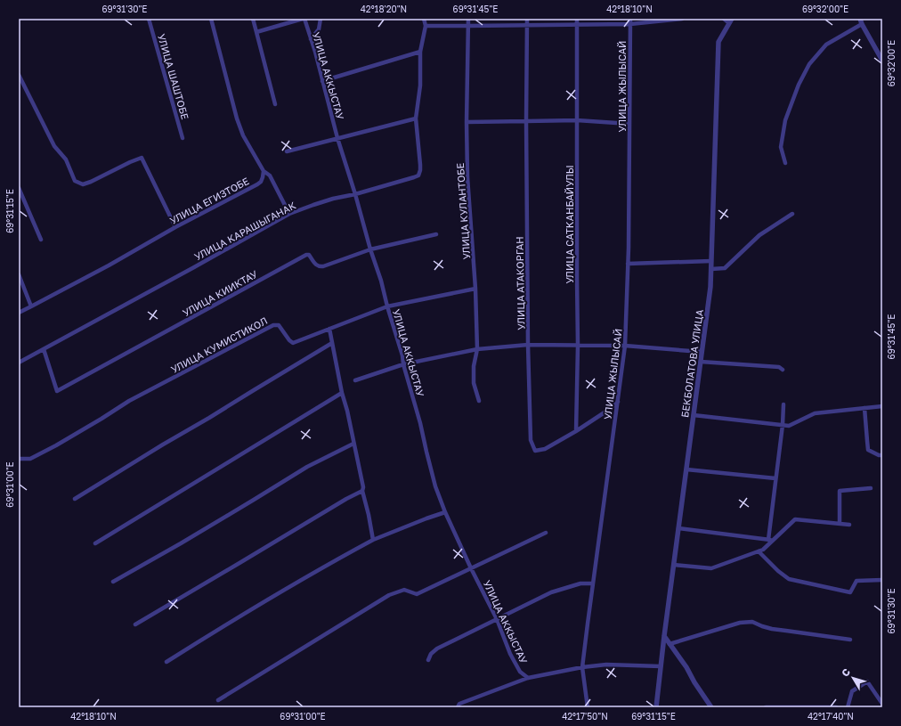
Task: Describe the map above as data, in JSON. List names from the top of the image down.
{
  "streets": {
    "street": [
      "УЛИЦА АККЫСТАУ",
      "УЛИЦА ШАШТОБЕ",
      "УЛИЦА ЖЫЛЫСАЙ",
      "УЛИЦА ЕГИЗТОБЕ",
      "УЛИЦА КУЛАНТОБЕ",
      "УЛИЦА САТКАНБАЙУЛЫ",
      "УЛИЦА КАРАШЫГАНАК",
      "УЛИЦА АТАКОРГАН",
      "УЛИЦА КИИКТАУ",
      "УЛИЦА КУМИСТИКОЛ",
      "БЕКБОЛАТОВА УЛИЦА"
    ]
  },
  "crossings": [
    ["УЛИЦА АККЫСТАУ", "УЛИЦА КАРАШЫГАНАК"],
    ["УЛИЦА АККЫСТАУ", "УЛИЦА КИИКТАУ"],
    ["УЛИЦА АККЫСТАУ", "УЛИЦА КУМИСТИКОЛ"],
    ["УЛИЦА ЖЫЛЫСАЙ", "УЛИЦА АТАКОРГАН"],
    ["УЛИЦА КУЛАНТОБЕ", "УЛИЦА КУМИСТИКОЛ"],
    ["УЛИЦА САТКАНБАЙУЛЫ", "УЛИЦА АТАКОРГАН"],
    ["УЛИЦА КАРАШЫГАНАК", "УЛИЦА КИИКТАУ"]
  ],
  "north": "top left",
  "coordinates": [
    "69°31'30\"E",
    "42°18'20\"N",
    "69°31'45\"E",
    "42°18'10\"N",
    "69°32'00\"E",
    "69°31'15\"E",
    "69°31'00\"E",
    "42°17'50\"N",
    "42°17'40\"N"
  ]
}
